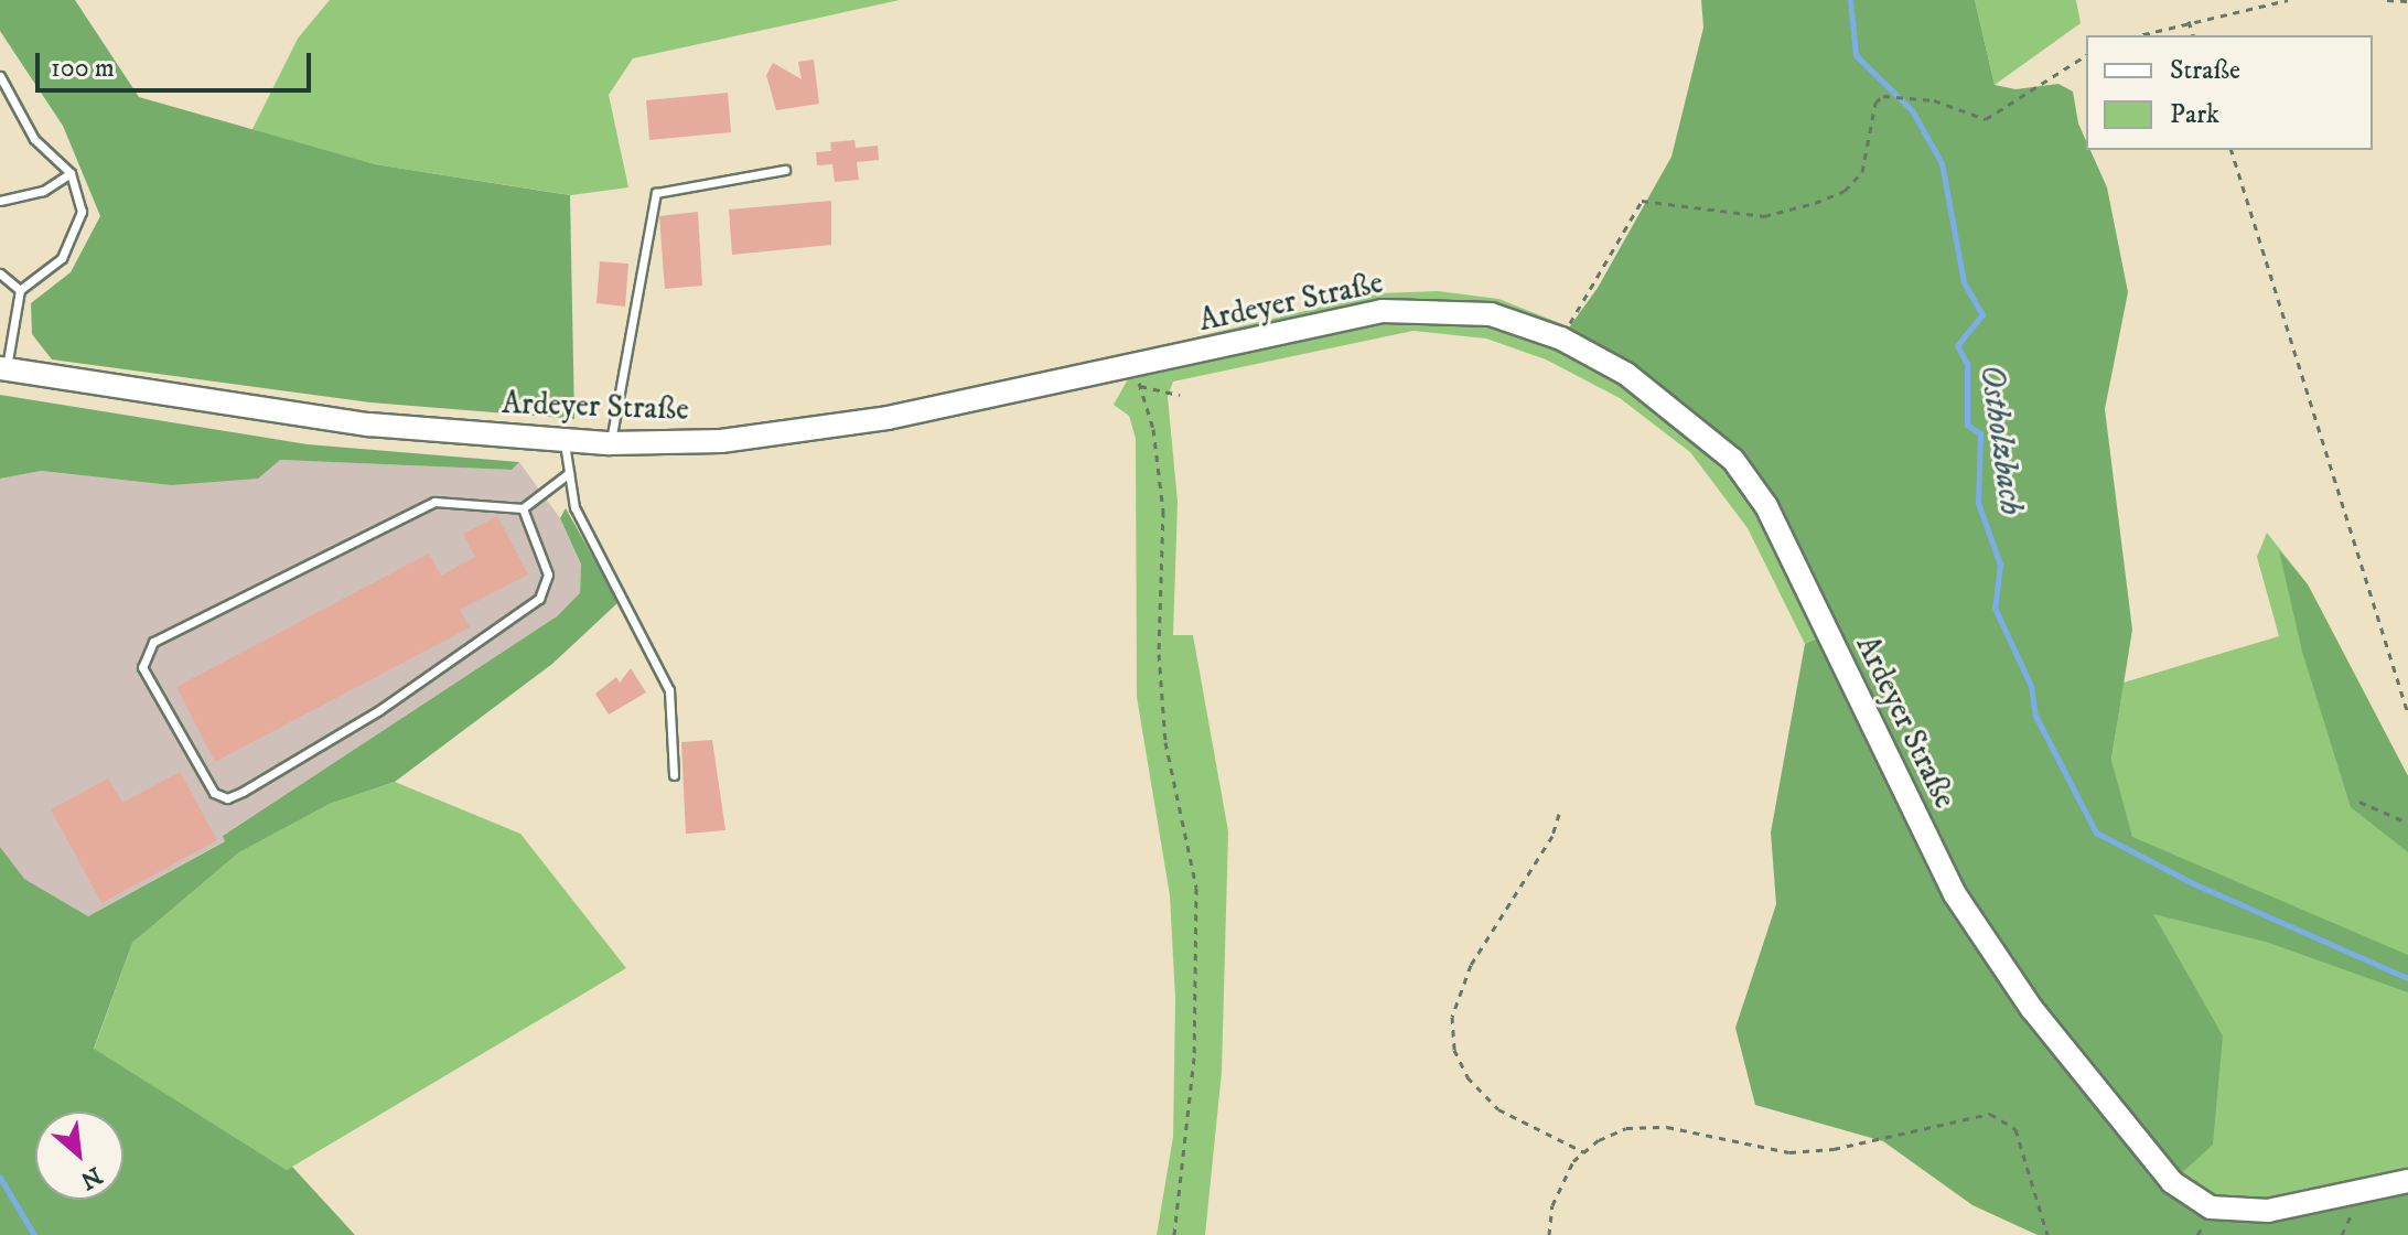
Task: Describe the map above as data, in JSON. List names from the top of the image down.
{
  "streets": {
    "main road": ["Ardeyer Straße"]
  },
  "water": ["Ostholzbach"],
  "legend": ["Straße", "Park"],
  "scale_bar": "100 m",
  "north": "bottom right"
}
